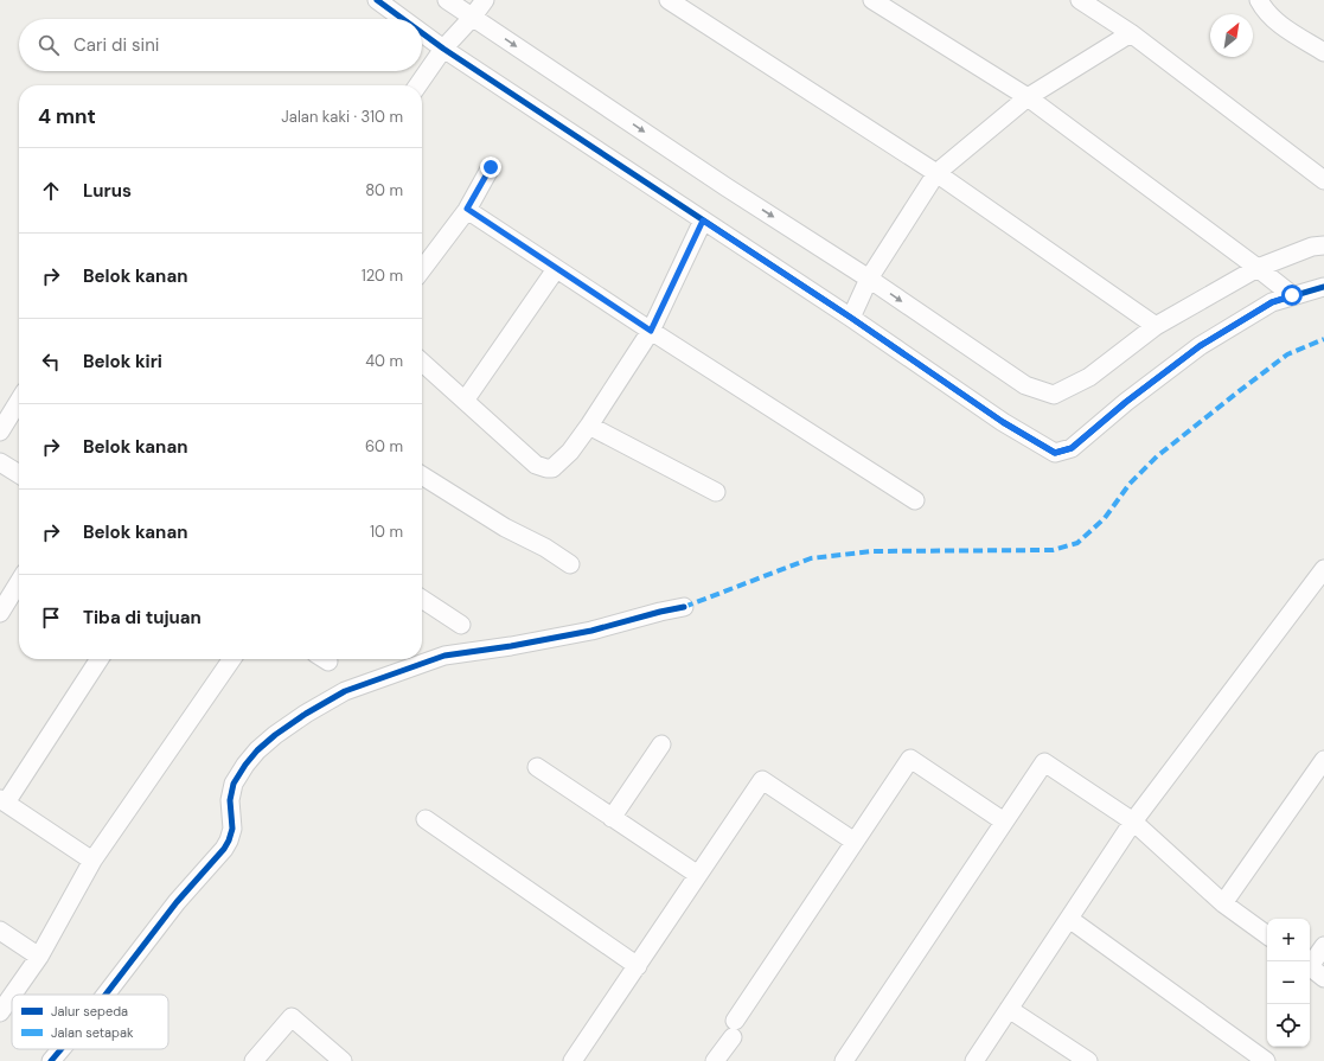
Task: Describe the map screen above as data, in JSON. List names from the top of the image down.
{
  "legend": ["Jalur sepeda", "Jalan setapak"],
  "north": "top right",
  "page": {
    "search": "Cari di sini",
    "heading": ["4 mnt", "Jalan kaki · 310 m"],
    "list": [
      ["Lurus", "80 m"],
      ["Belok kanan", "120 m"],
      ["Belok kiri", "40 m"],
      ["Belok kanan", "60 m"],
      ["Belok kanan", "10 m"],
      "Tiba di tujuan"
    ],
    "map_buttons": ["+", "−"]
  }
}
